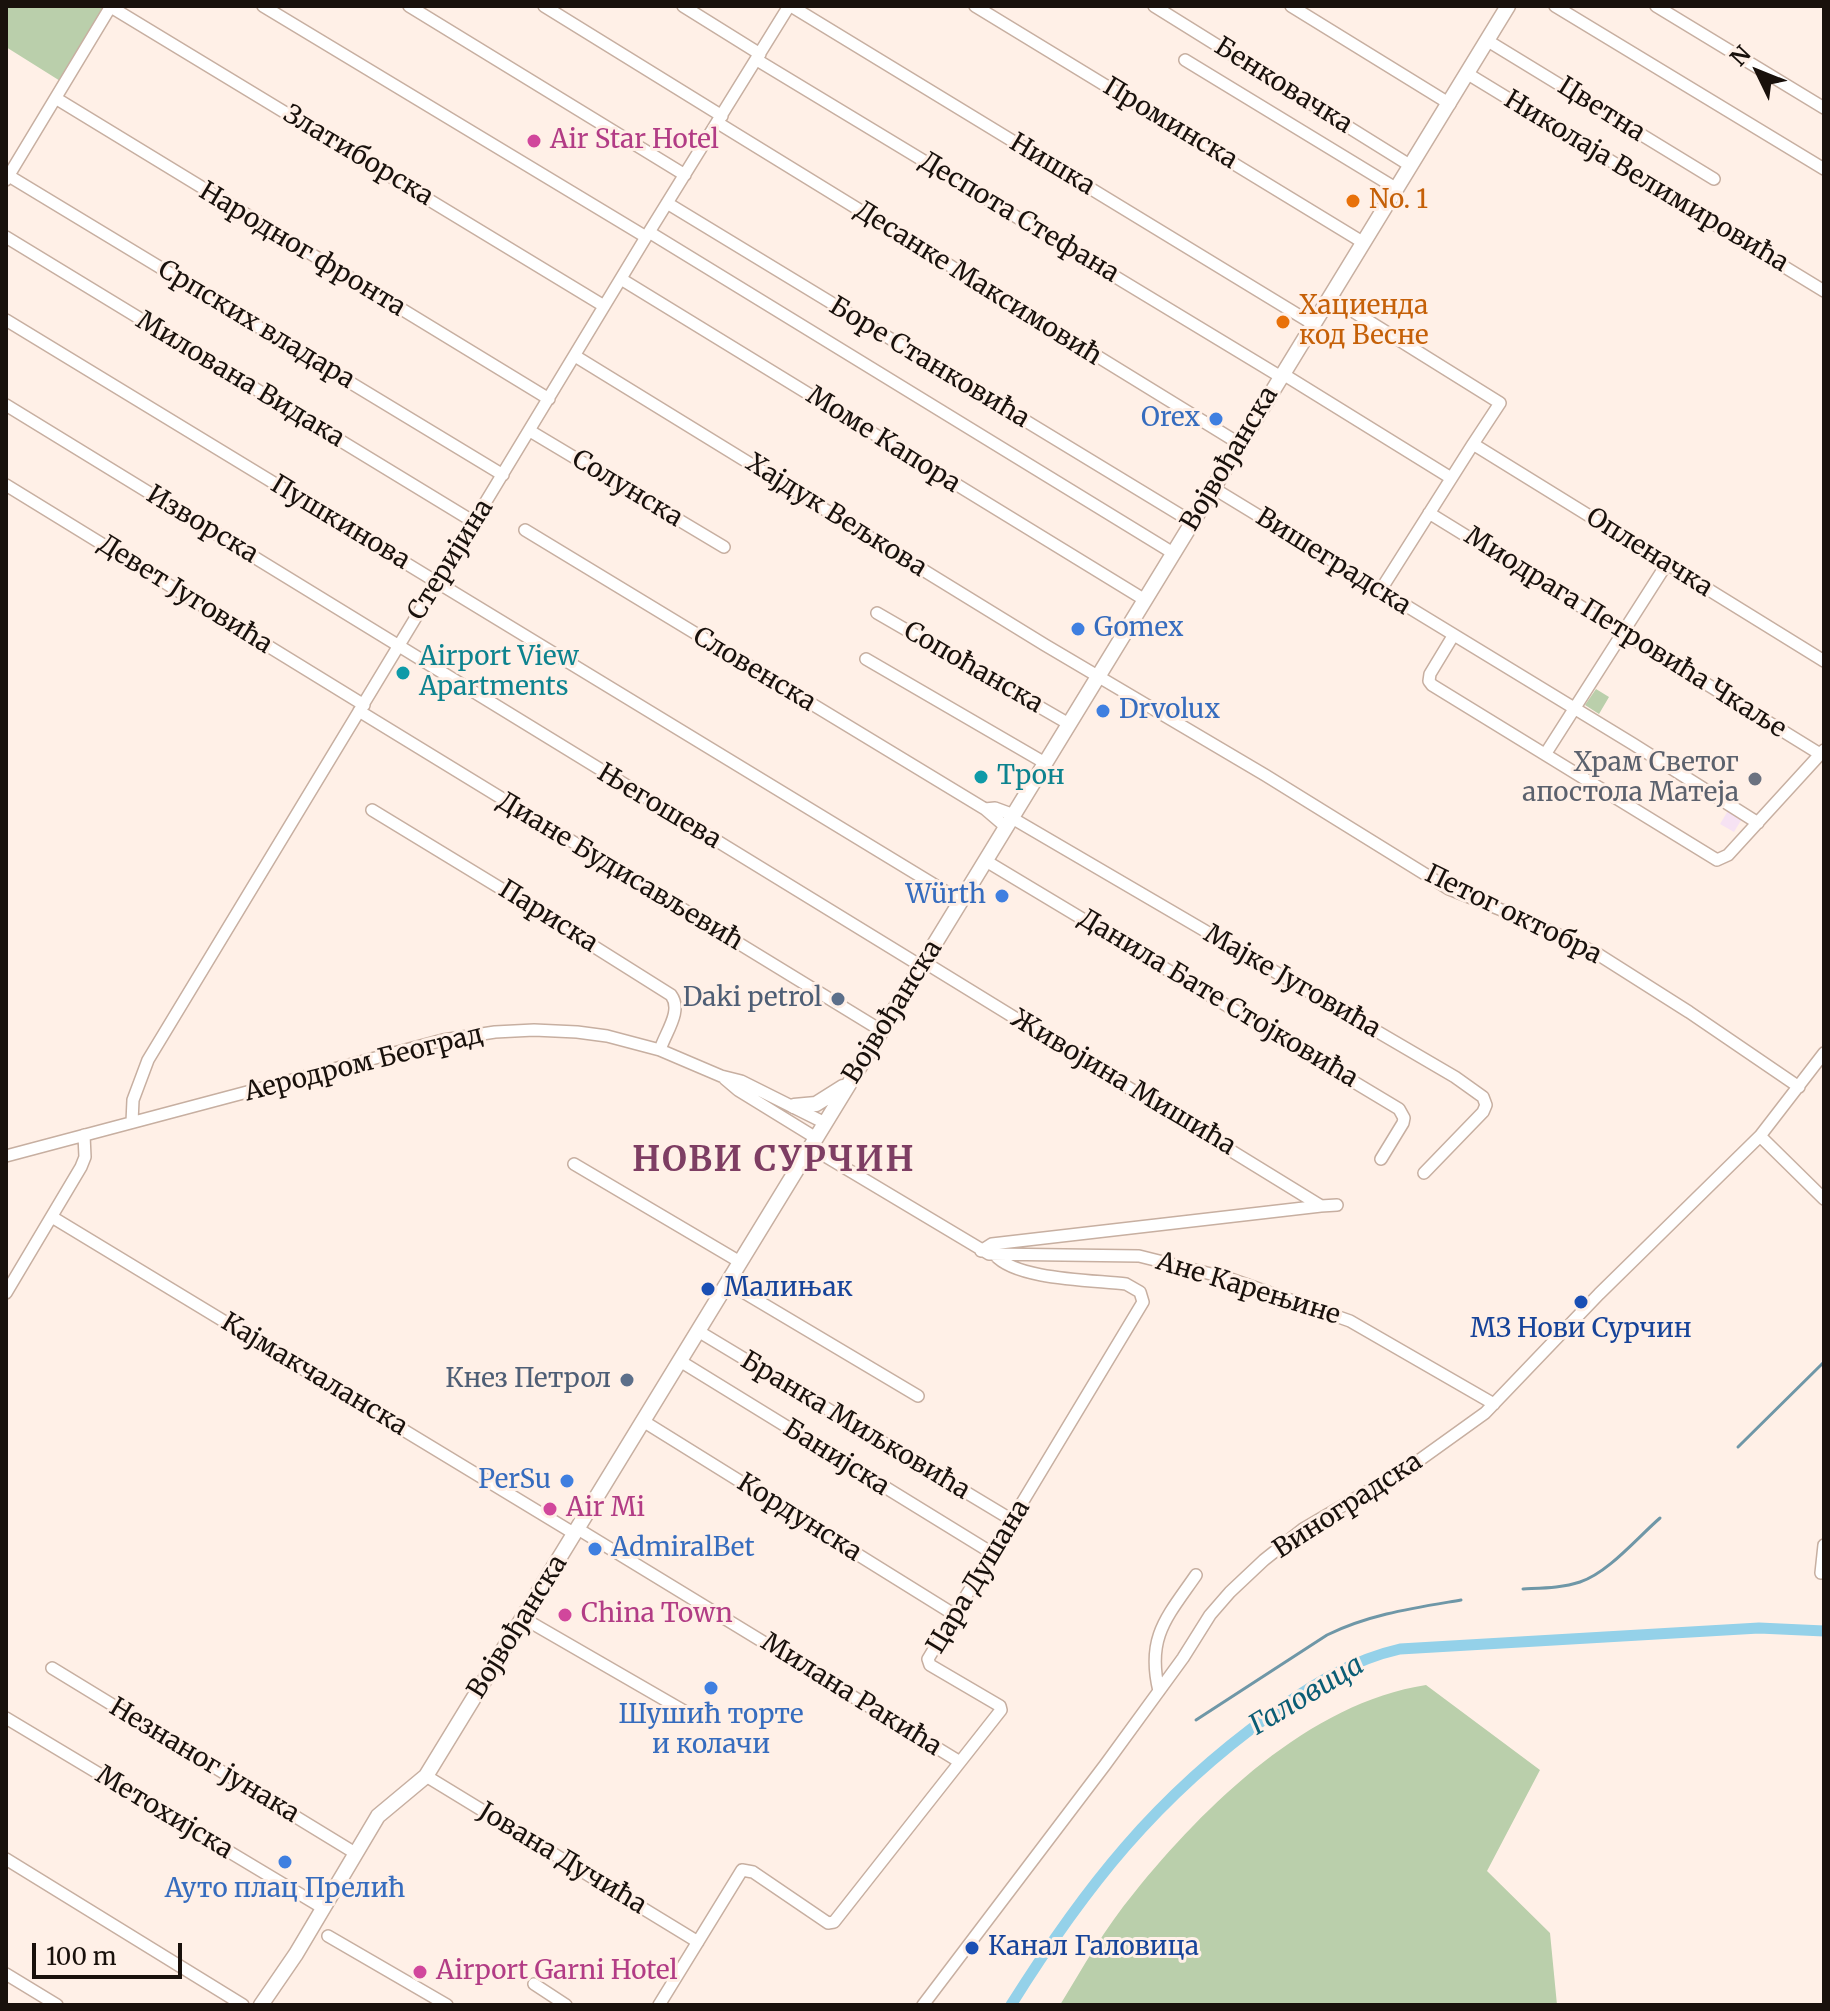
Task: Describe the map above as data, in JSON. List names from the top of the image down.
{
  "streets": {
    "main road": ["Војвођанска"],
    "street": [
      "Бенковачка",
      "Цветна",
      "Проминска",
      "Златиборска",
      "Нишка",
      "Николаја Велимировића",
      "Деспота Стефана",
      "Народног фронта",
      "Десанке Максимовић",
      "Српских владара",
      "Боре Станковића",
      "Милована Видака",
      "Моме Капора",
      "Солунска",
      "Хајдук Вељкова",
      "Пушкинова",
      "Изворска",
      "Опленачка",
      "Стеријина",
      "Вишеградска",
      "Девет Југовића",
      "Миодрага Петровића Чкаље",
      "Сопоћанска",
      "Словенска",
      "Његошева",
      "Диане Будисављевић",
      "Петог октобра",
      "Париска",
      "Мајке Југовића",
      "Данила Бате Стојковића",
      "Аеродром Београд",
      "Живојина Мишића",
      "Ане Карењине",
      "Кајмакчаланска",
      "Бранка Миљковића",
      "Банијска",
      "Виноградска",
      "Кордунска",
      "Цара Душана",
      "Милана Ракића",
      "Незнаног јунака",
      "Метохијска",
      "Јована Дучића"
    ]
  },
  "crossings": [
    ["Бенковачка", "Војвођанска"],
    ["Цветна", "Војвођанска"],
    ["Проминска", "Војвођанска"],
    ["Златиборска", "Стеријина"],
    ["Нишка", "Војвођанска"],
    ["Нишка", "Стеријина"],
    ["Николаја Велимировића", "Војвођанска"],
    ["Деспота Стефана", "Војвођанска"],
    ["Деспота Стефана", "Стеријина"],
    ["Народног фронта", "Стеријина"],
    ["Десанке Максимовић", "Војвођанска"],
    ["Десанке Максимовић", "Стеријина"],
    ["Српских владара", "Стеријина"],
    ["Боре Станковића", "Војвођанска"],
    ["Боре Станковића", "Стеријина"],
    ["Милована Видака", "Стеријина"],
    ["Моме Капора", "Војвођанска"],
    ["Моме Капора", "Стеријина"],
    ["Војвођанска", "Хајдук Вељкова"],
    ["Војвођанска", "Пушкинова"],
    ["Војвођанска", "Вишеградска"],
    ["Војвођанска", "Сопоћанска"],
    ["Војвођанска", "Словенска"],
    ["Војвођанска", "Његошева"],
    ["Војвођанска", "Диане Будисављевић"],
    ["Војвођанска", "Петог октобра"],
    ["Војвођанска", "Мајке Југовића"],
    ["Војвођанска", "Данила Бате Стојковића"],
    ["Војвођанска", "Аеродром Београд"],
    ["Војвођанска", "Живојина Мишића"],
    ["Војвођанска", "Ане Карењине"],
    ["Војвођанска", "Кајмакчаланска"],
    ["Војвођанска", "Бранка Миљковића"],
    ["Војвођанска", "Банијска"],
    ["Војвођанска", "Кордунска"],
    ["Војвођанска", "Милана Ракића"],
    ["Војвођанска", "Незнаног јунака"],
    ["Војвођанска", "Метохијска"],
    ["Војвођанска", "Јована Дучића"],
    ["Солунска", "Стеријина"],
    ["Хајдук Вељкова", "Стеријина"],
    ["Хајдук Вељкова", "Петог октобра"],
    ["Пушкинова", "Стеријина"],
    ["Изворска", "Стеријина"],
    ["Изворска", "Његошева"],
    ["Стеријина", "Девет Југовића"],
    ["Стеријина", "Његошева"],
    ["Стеријина", "Диане Будисављевић"],
    ["Стеријина", "Аеродром Београд"],
    ["Девет Југовића", "Диане Будисављевић"],
    ["Словенска", "Мајке Југовића"],
    ["Његошева", "Живојина Мишића"],
    ["Петог октобра", "Виноградска"],
    ["Париска", "Аеродром Београд"],
    ["Аеродром Београд", "Ане Карењине"],
    ["Живојина Мишића", "Ане Карењине"],
    ["Ане Карењине", "Виноградска"],
    ["Ане Карењине", "Цара Душана"],
    ["Кајмакчаланска", "Милана Ракића"],
    ["Бранка Миљковића", "Цара Душана"],
    ["Банијска", "Цара Душана"],
    ["Кордунска", "Цара Душана"],
    ["Цара Душана", "Милана Ракића"],
    ["Цара Душана", "Јована Дучића"]
  ],
  "districts": ["НОВИ СУРЧИН"],
  "water": ["Галовица"],
  "places": [
    "Air Star Hotel",
    "No. 1",
    "Хациенда код Весне",
    "Orex",
    "Gomex",
    "Airport View Apartments",
    "Drvolux",
    "Трон",
    "Храм Светог апостола Матеја",
    "Würth",
    "Daki petrol",
    "Малињак",
    "МЗ Нови Сурчин",
    "Кнез Петрол",
    "PerSu",
    "Air Mi",
    "AdmiralBet",
    "China Town",
    "Шушић торте и колачи",
    "Ауто плац Прелић",
    "Канал Галовица",
    "Airport Garni Hotel"
  ],
  "scale_bar": "100 m",
  "north": "top left"
}
